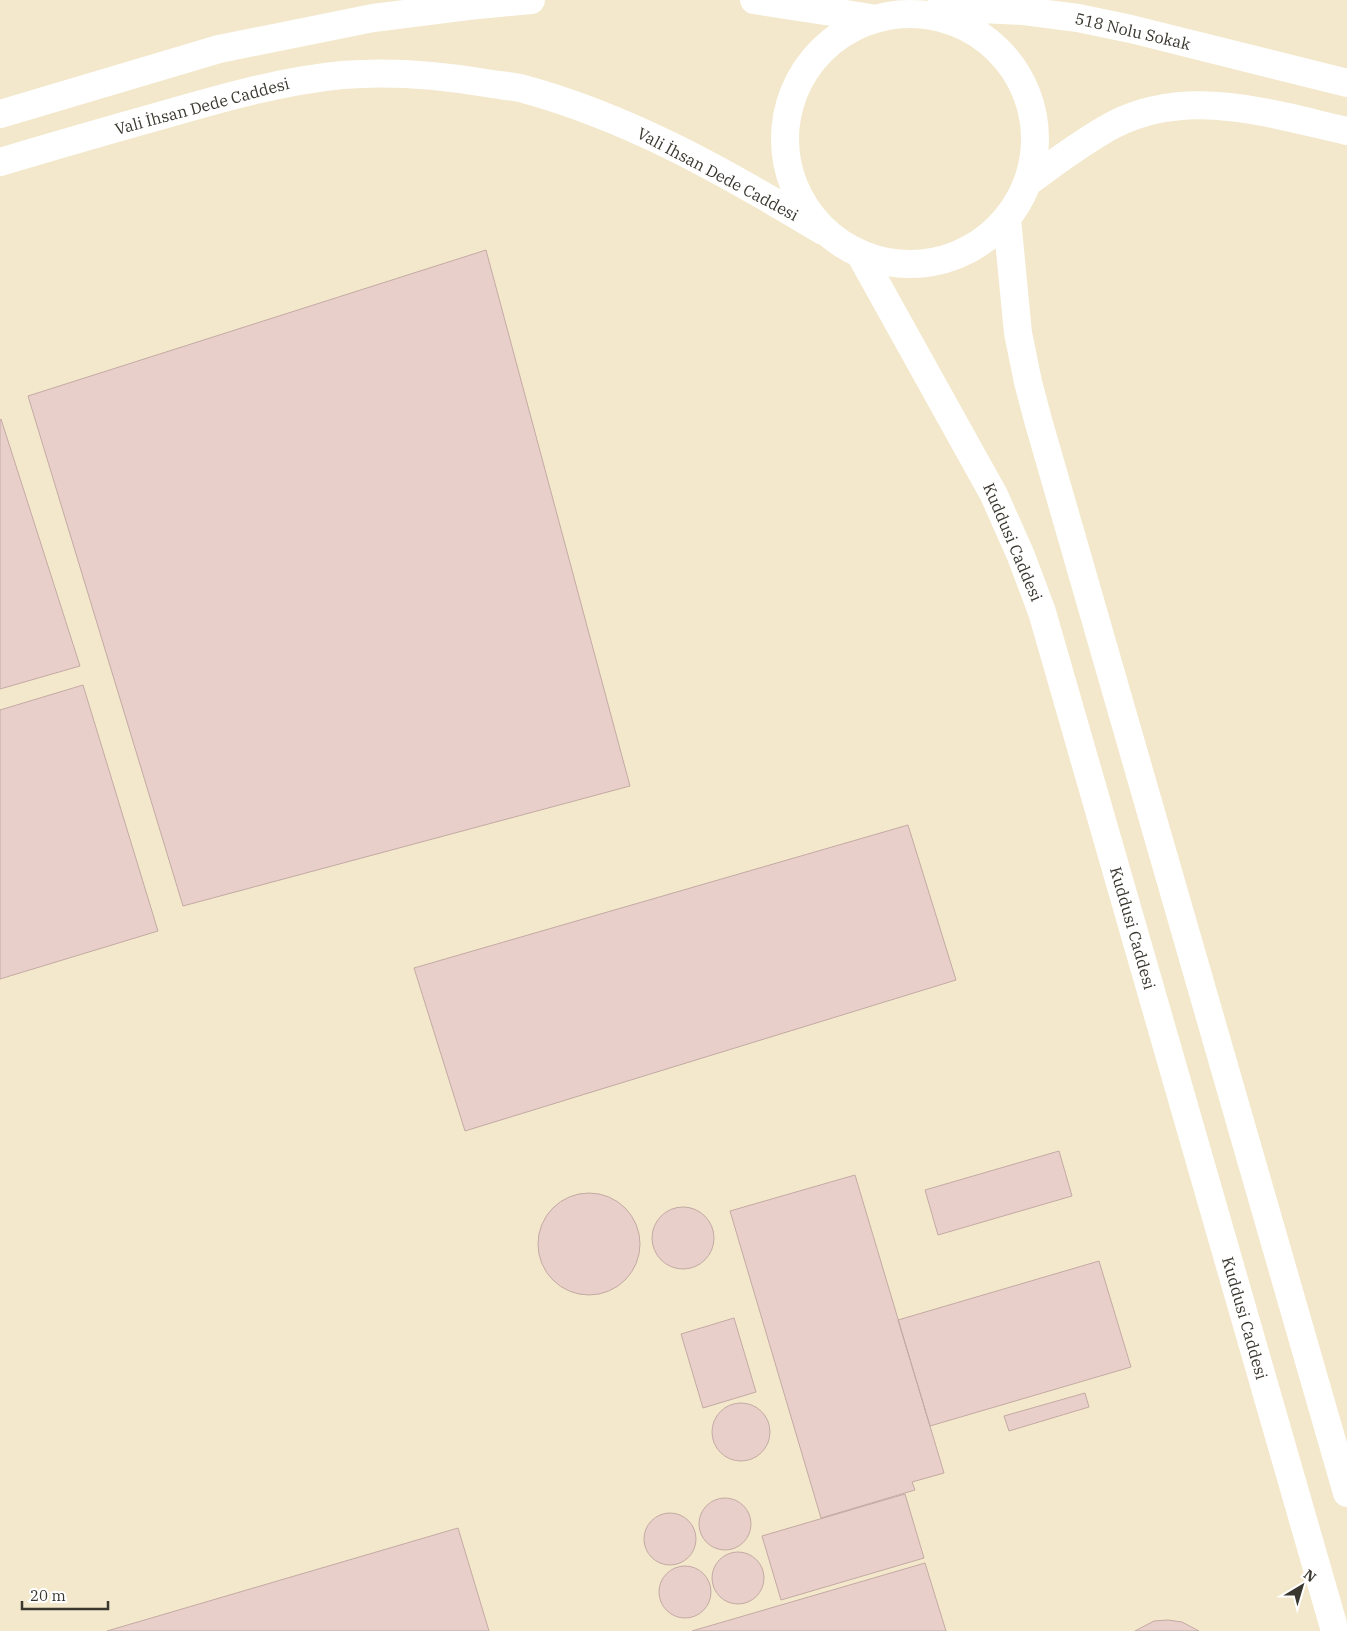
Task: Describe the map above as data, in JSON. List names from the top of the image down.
{
  "streets": {
    "street": ["518 Nolu Sokak", "Vali İhsan Dede Caddesi", "Kuddusi Caddesi"]
  },
  "crossings": [
    ["Vali İhsan Dede Caddesi", "Kuddusi Caddesi"]
  ],
  "scale_bar": "20 m",
  "north": "top right"
}
